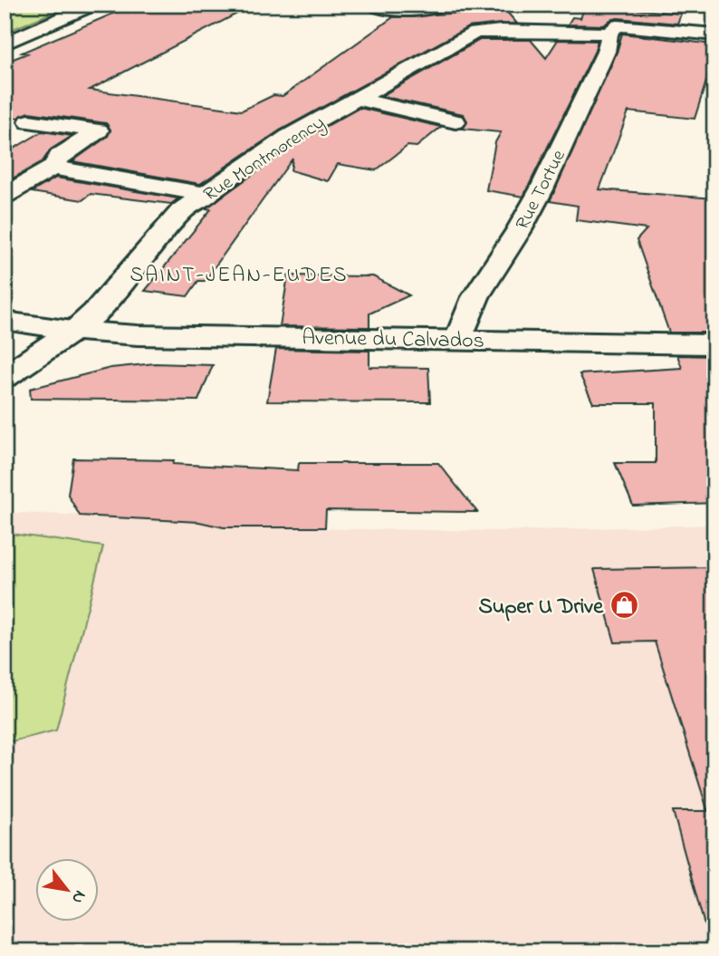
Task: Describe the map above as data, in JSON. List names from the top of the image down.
{
  "streets": {
    "street": ["Rue Montmorency", "Rue Tortue", "Avenue du Calvados"]
  },
  "crossings": [
    ["Rue Montmorency", "Rue Tortue"],
    ["Rue Montmorency", "Avenue du Calvados"],
    ["Rue Tortue", "Avenue du Calvados"]
  ],
  "districts": ["SAINT-JEAN-EUDES"],
  "places": {
    "shop": ["Super U Drive"]
  },
  "north": "bottom right"
}
